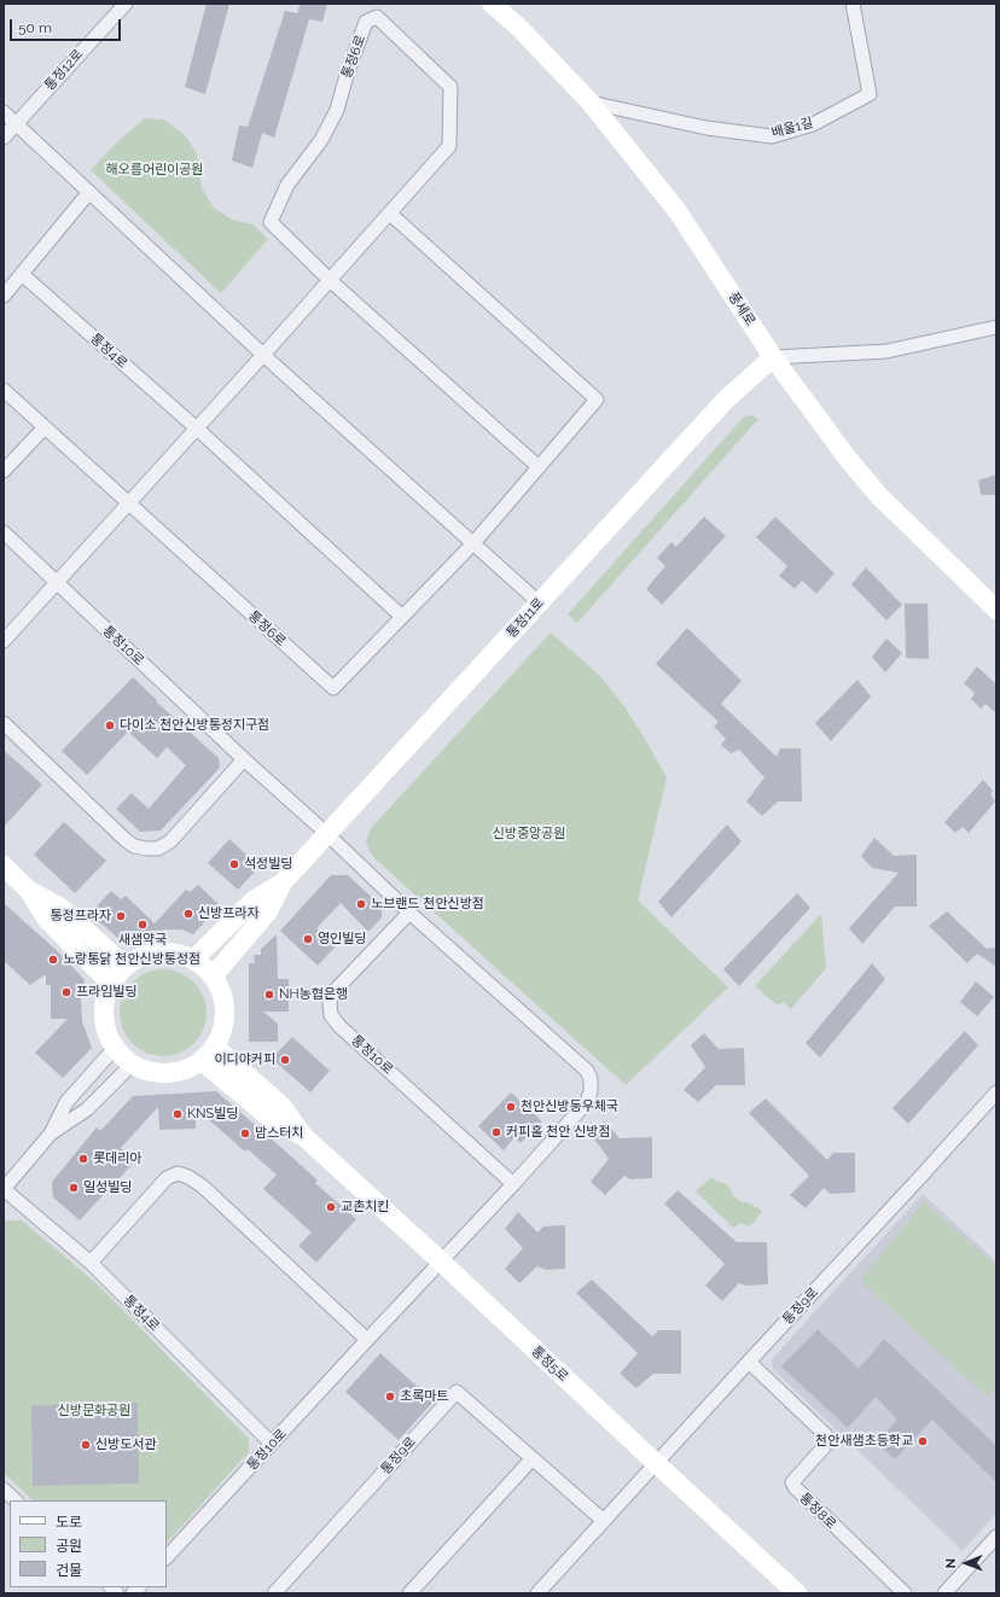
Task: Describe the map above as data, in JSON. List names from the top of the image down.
{
  "streets": {
    "street": [
      "통정6로",
      "통정12로",
      "배울1길",
      "풍세로",
      "통정4로",
      "통정11로",
      "통정10로",
      "통정9로",
      "통정5로",
      "통정8로"
    ]
  },
  "crossings": [
    ["배울1길", "풍세로"],
    ["풍세로", "통정11로"],
    ["통정4로", "통정10로"],
    ["통정11로", "통정10로"],
    ["통정10로", "통정5로"],
    ["통정9로", "통정5로"],
    ["통정9로", "통정8로"]
  ],
  "parks": ["해오름어린이공원", "신방중앙공원", "신방문화공원"],
  "places": [
    "다이소 천안신방통정지구점",
    "석정빌딩",
    "노브랜드 천안신방점",
    "신방프라자",
    "통정프라자",
    "새샘약국",
    "영인빌딩",
    "노랑통닭 천안신방통정점",
    "프라임빌딩",
    "NH농협은행",
    "이디야커피",
    "천안신방동우체국",
    "KNS빌딩",
    "커피홀 천안 신방점",
    "맘스터치",
    "롯데리아",
    "일성빌딩",
    "교촌치킨",
    "초록마트",
    "천안새샘초등학교",
    "신방도서관"
  ],
  "legend": ["도로", "공원", "건물"],
  "scale_bar": "50 m",
  "north": "left"
}
